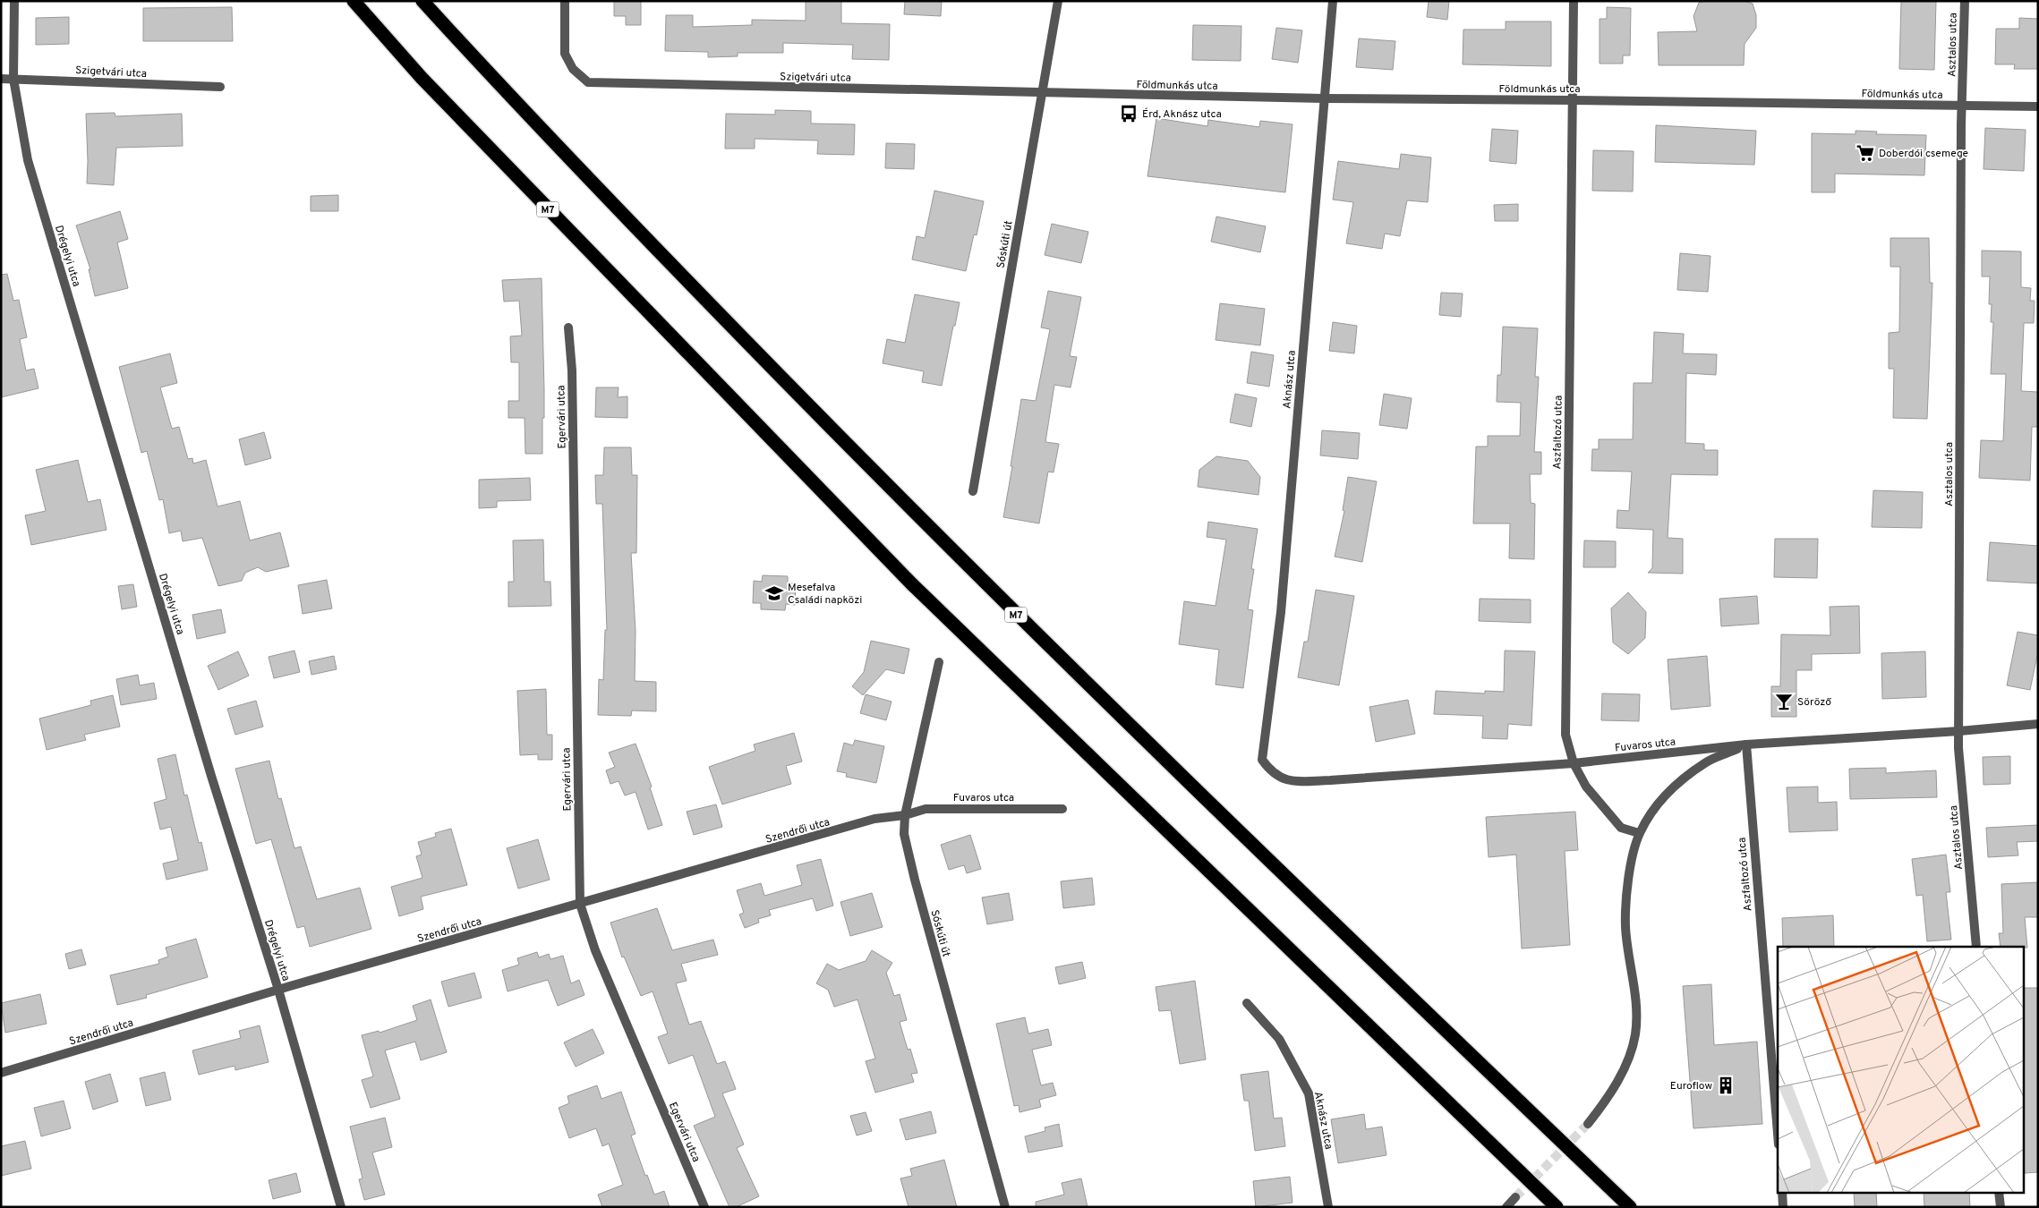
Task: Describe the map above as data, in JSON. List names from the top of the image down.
{
  "streets": {
    "highway": ["M7"],
    "street": [
      "Asztalos utca",
      "Szigetvári utca",
      "Földmunkás utca",
      "Sóskúti út",
      "Drégelyi utca",
      "Aknász utca",
      "Egervári utca",
      "Aszfaltozó utca",
      "Fuvaros utca",
      "Szendrői utca"
    ]
  },
  "crossings": [
    ["Asztalos utca", "Földmunkás utca"],
    ["Asztalos utca", "Fuvaros utca"],
    ["Szigetvári utca", "Földmunkás utca"],
    ["Szigetvári utca", "Sóskúti út"],
    ["Szigetvári utca", "Drégelyi utca"],
    ["Földmunkás utca", "Sóskúti út"],
    ["Földmunkás utca", "Aknász utca"],
    ["Földmunkás utca", "Aszfaltozó utca"],
    ["Sóskúti út", "Fuvaros utca"],
    ["Sóskúti út", "Szendrői utca"],
    ["Drégelyi utca", "Szendrői utca"],
    ["Aknász utca", "Fuvaros utca"],
    ["Egervári utca", "Szendrői utca"],
    ["Aszfaltozó utca", "Fuvaros utca"],
    ["Fuvaros utca", "Szendrői utca"]
  ],
  "places": {
    "bus stop": ["Érd, Aknász utca"],
    "supermarket": ["Doberdói csemege"],
    "school or university": ["Mesefalva Családi napközi"],
    "bar": ["Söröző"],
    "building": ["Euroflow"]
  }
}
